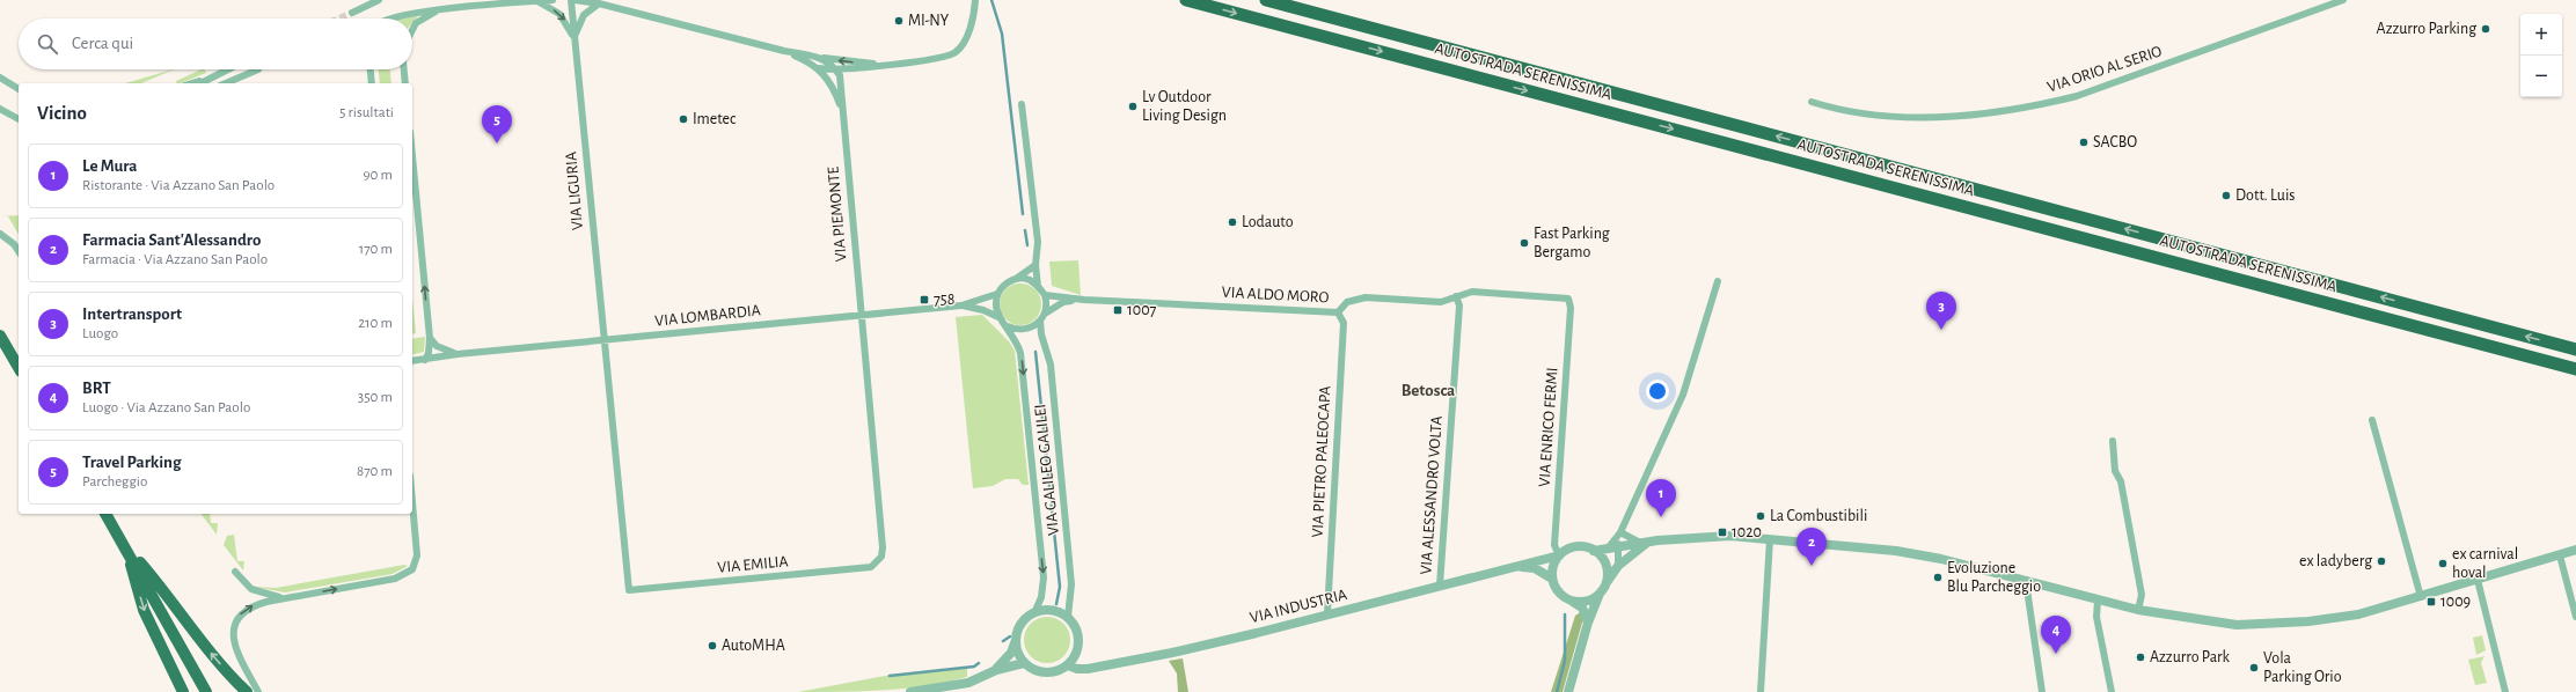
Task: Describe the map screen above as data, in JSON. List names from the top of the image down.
{
  "streets": {
    "highway": ["AUTOSTRADA SERENISSIMA"],
    "street": [
      "VIA ORIO AL SERIO",
      "VIA LIGURIA",
      "VIA PIEMONTE",
      "VIA ALDO MORO",
      "VIA LOMBARDIA",
      "VIA ENRICO FERMI",
      "VIA PIETRO PALEOCAPA",
      "VIA GALILEO GALILEI",
      "VIA ALESSANDRO VOLTA",
      "VIA EMILIA",
      "VIA INDUSTRIA"
    ]
  },
  "crossings": [
    ["VIA LIGURIA", "VIA PIEMONTE"],
    ["VIA LIGURIA", "VIA LOMBARDIA"],
    ["VIA LIGURIA", "VIA EMILIA"],
    ["VIA PIEMONTE", "VIA LOMBARDIA"],
    ["VIA PIEMONTE", "VIA EMILIA"],
    ["VIA ALDO MORO", "VIA LOMBARDIA"],
    ["VIA ALDO MORO", "VIA ENRICO FERMI"],
    ["VIA ALDO MORO", "VIA PIETRO PALEOCAPA"],
    ["VIA ALDO MORO", "VIA GALILEO GALILEI"],
    ["VIA ALDO MORO", "VIA ALESSANDRO VOLTA"],
    ["VIA LOMBARDIA", "VIA GALILEO GALILEI"],
    ["VIA LOMBARDIA", "VIA EMILIA"],
    ["VIA ENRICO FERMI", "VIA INDUSTRIA"],
    ["VIA PIETRO PALEOCAPA", "VIA INDUSTRIA"],
    ["VIA GALILEO GALILEI", "VIA INDUSTRIA"],
    ["VIA ALESSANDRO VOLTA", "VIA INDUSTRIA"]
  ],
  "districts": ["Betosca"],
  "places": {
    "other": [
      "MI-NY",
      "Azzurro Parking",
      "Lv Outdoor Living Design",
      "Imetec",
      "SACBO",
      "Dott. Luis",
      "Lodauto",
      "Fast Parking Bergamo",
      "La Combustibili",
      "ex ladyberg",
      "ex carnival hoval",
      "Evoluzione Blu Parcheggio",
      "AutoMHA",
      "Azzurro Park",
      "Vola Parking Orio"
    ],
    "transit": [
      "758",
      "1007",
      "1020",
      "1009"
    ]
  },
  "page": {
    "map_buttons": ["+", "−"],
    "search": "Cerca qui",
    "heading": ["Vicino", "5 risultati"],
    "pins": [
      "5",
      "3",
      "1",
      "2",
      "4"
    ],
    "list": [
      {
        "mark": "1",
        "name": "Le Mura",
        "note": "Ristorante · Via Azzano San Paolo",
        "value": "90 m"
      },
      {
        "mark": "2",
        "name": "Farmacia Sant'Alessandro",
        "note": "Farmacia · Via Azzano San Paolo",
        "value": "170 m"
      },
      {
        "mark": "3",
        "name": "Intertransport",
        "note": "Luogo",
        "value": "210 m"
      },
      {
        "mark": "4",
        "name": "BRT",
        "note": "Luogo · Via Azzano San Paolo",
        "value": "350 m"
      },
      {
        "mark": "5",
        "name": "Travel Parking",
        "note": "Parcheggio",
        "value": "870 m"
      }
    ]
  }
}
